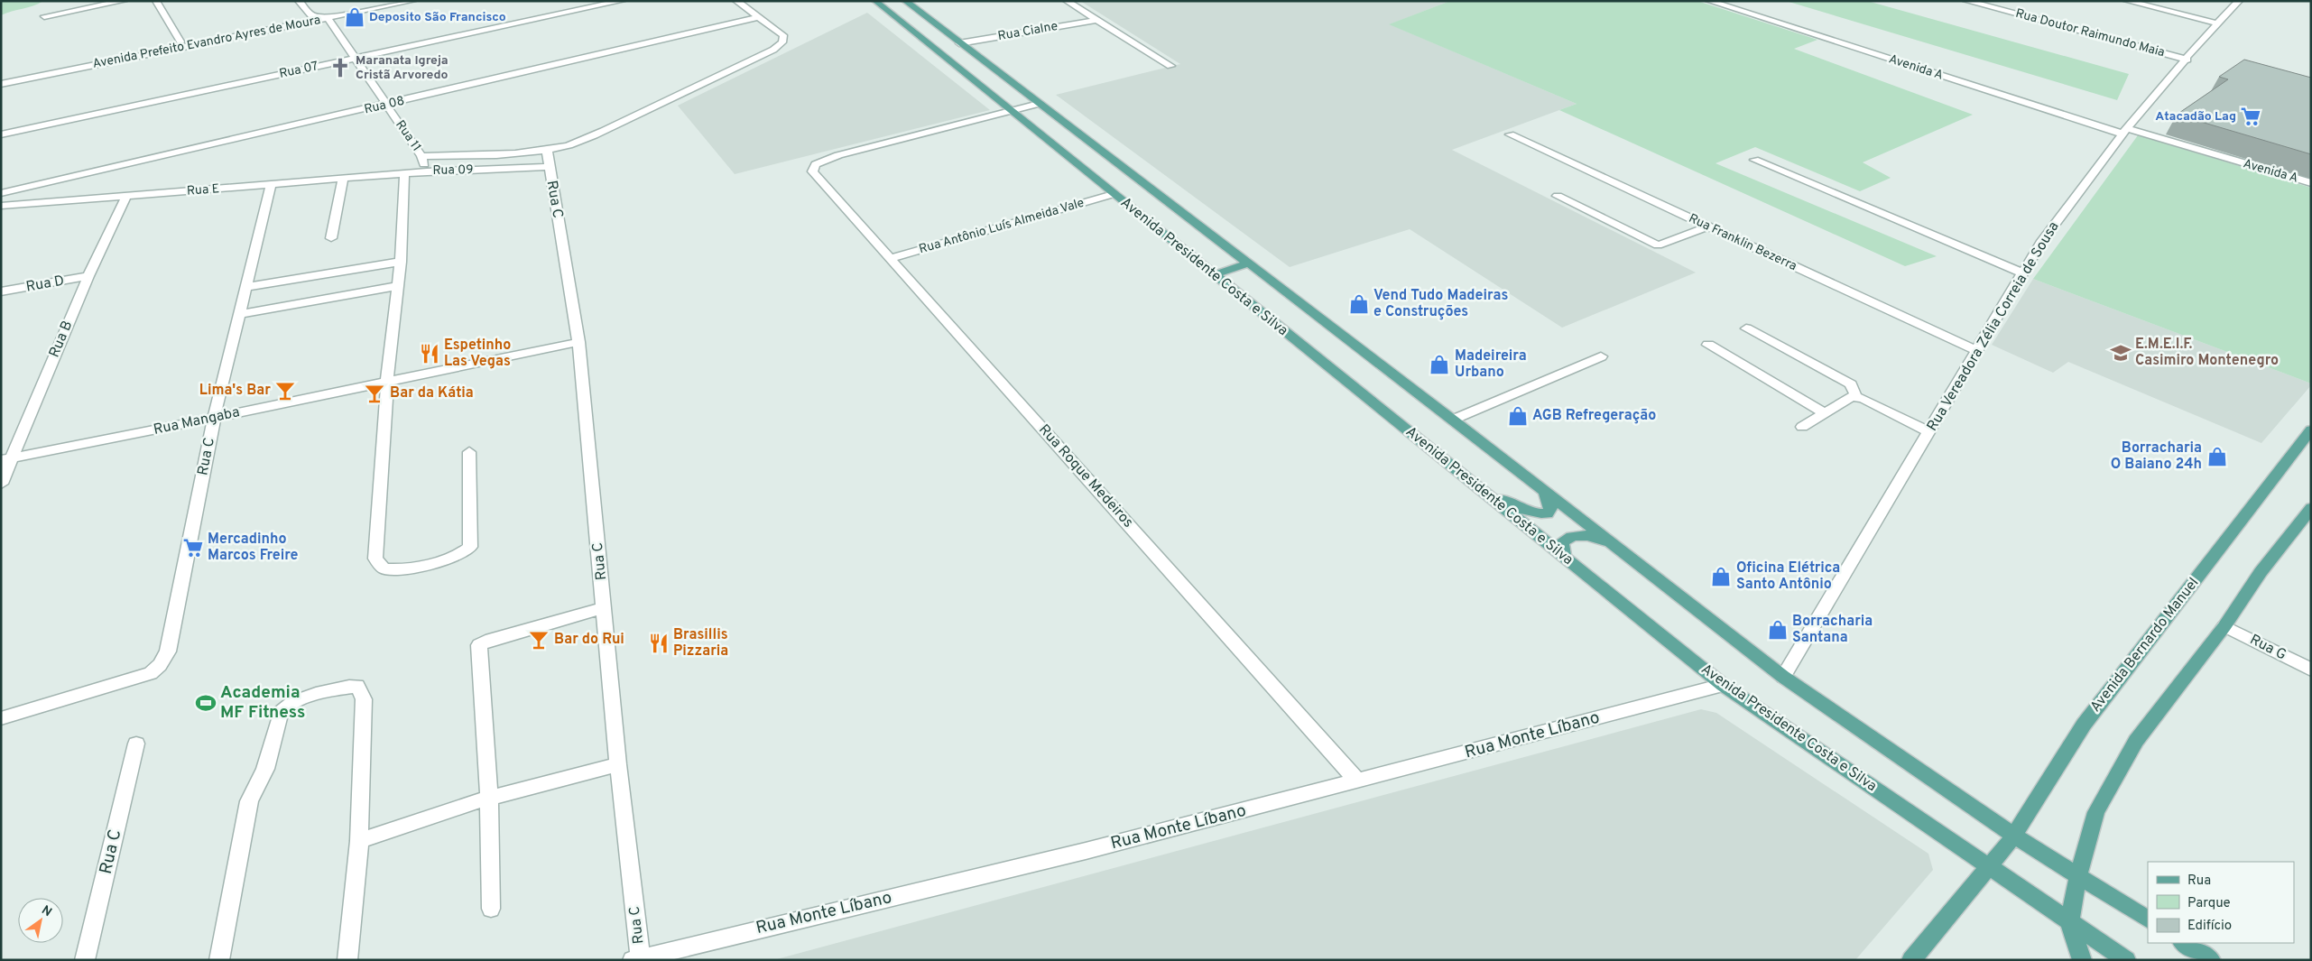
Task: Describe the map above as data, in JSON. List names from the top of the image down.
{
  "streets": {
    "main road": ["Avenida Presidente Costa e Silva", "Avenida Bernardo Manuel"],
    "street": [
      "Rua Cialne",
      "Rua Doutor Raimundo Maia",
      "Avenida Prefeito Evandro Ayres de Moura",
      "Avenida A",
      "Rua 07",
      "Rua 08",
      "Rua 11",
      "Rua 09",
      "Rua E",
      "Rua C",
      "Rua Antônio Luís Almeida Vale",
      "Rua Franklin Bezerra",
      "Rua D",
      "Rua Vereadora Zélia Correia de Sousa",
      "Rua B",
      "Rua Mangaba",
      "Rua Roque Medeiros",
      "Rua G",
      "Rua Monte Líbano"
    ]
  },
  "crossings": [
    ["Rua Cialne", "Avenida Presidente Costa e Silva"],
    ["Rua Doutor Raimundo Maia", "Rua Vereadora Zélia Correia de Sousa"],
    ["Avenida Prefeito Evandro Ayres de Moura", "Rua 11"],
    ["Avenida A", "Rua Vereadora Zélia Correia de Sousa"],
    ["Rua 07", "Rua 11"],
    ["Rua 08", "Rua 11"],
    ["Rua 08", "Rua 09"],
    ["Rua 11", "Rua 09"],
    ["Rua 09", "Rua E"],
    ["Rua 09", "Rua C"],
    ["Rua E", "Rua C"],
    ["Rua E", "Rua B"],
    ["Rua C", "Rua Mangaba"],
    ["Rua C", "Rua Monte Líbano"],
    ["Rua Antônio Luís Almeida Vale", "Avenida Presidente Costa e Silva"],
    ["Rua Antônio Luís Almeida Vale", "Rua Roque Medeiros"],
    ["Rua Franklin Bezerra", "Rua Vereadora Zélia Correia de Sousa"],
    ["Avenida Presidente Costa e Silva", "Rua Vereadora Zélia Correia de Sousa"],
    ["Avenida Presidente Costa e Silva", "Rua Roque Medeiros"],
    ["Avenida Presidente Costa e Silva", "Avenida Bernardo Manuel"],
    ["Avenida Presidente Costa e Silva", "Rua Monte Líbano"],
    ["Rua D", "Rua B"],
    ["Rua B", "Rua Mangaba"],
    ["Rua Roque Medeiros", "Rua Monte Líbano"]
  ],
  "places": {
    "shop": [
      "Deposito São Francisco",
      "Vend Tudo Madeiras e Construções",
      "Madeireira Urbano",
      "AGB Refregeração",
      "Borracharia O Baiano 24h",
      "Oficina Elétrica Santo Antônio",
      "Borracharia Santana"
    ],
    "church": ["Maranata Igreja Cristã Arvoredo"],
    "supermarket": ["Atacadão Lag", "Mercadinho Marcos Freire"],
    "school or university": ["E.M.E.I.F. Casimiro Montenegro"],
    "restaurant": ["Espetinho Las Vegas", "Brasillis Pizzaria"],
    "bar": ["Lima's Bar", "Bar da Kátia", "Bar do Rui"],
    "sports": ["Academia MF Fitness"]
  },
  "legend": ["Rua", "Parque", "Edifício"],
  "north": "top right"
}
